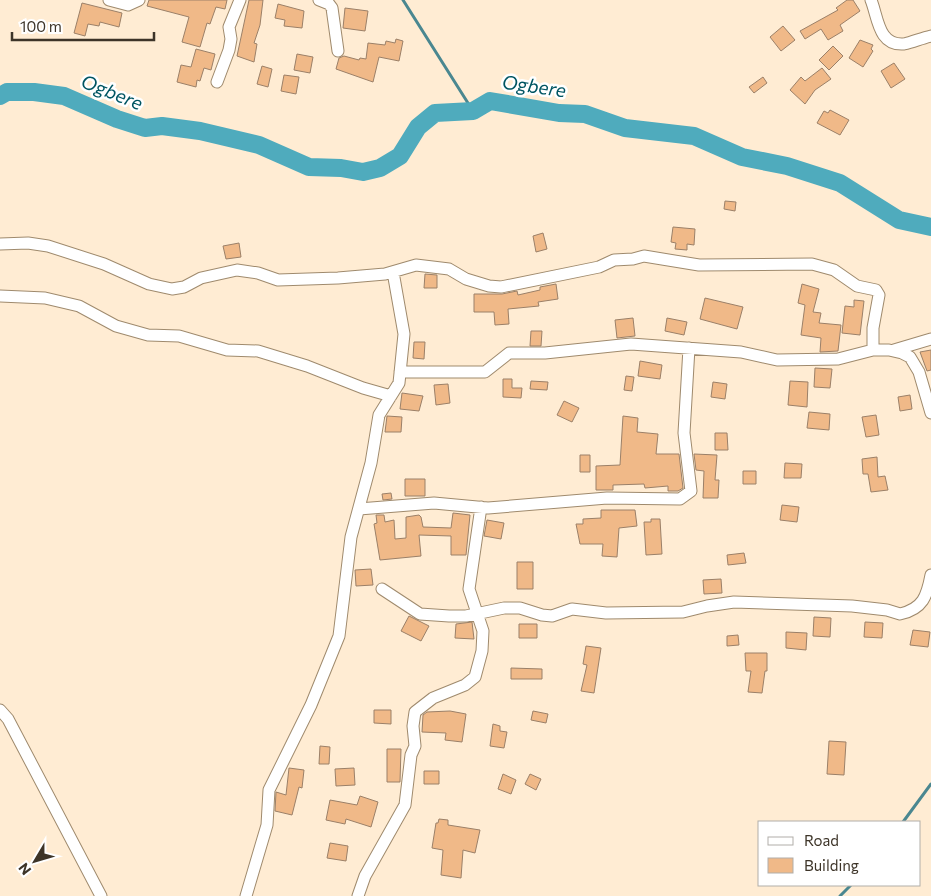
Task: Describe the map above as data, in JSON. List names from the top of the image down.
{
  "water": ["Ogbere"],
  "legend": ["Road", "Building"],
  "scale_bar": "100 m",
  "north": "bottom left"
}
